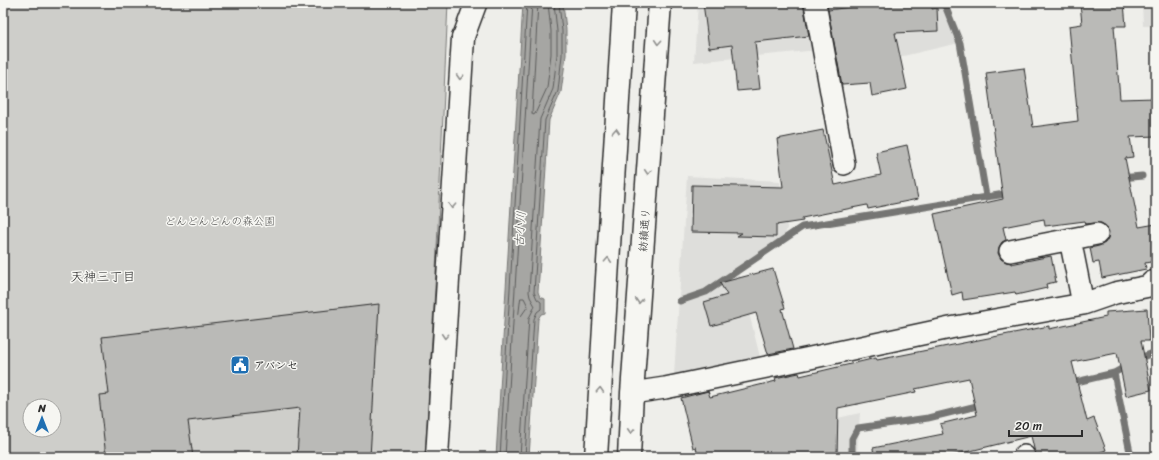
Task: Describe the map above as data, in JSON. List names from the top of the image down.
{
  "streets": {
    "main road": ["紡績通り"]
  },
  "districts": ["天神三丁目"],
  "water": ["古小川"],
  "parks": ["どんどんどんの森公園"],
  "places": {
    "public building": ["アバンセ"]
  },
  "scale_bar": "20 m",
  "north": "top"
}
